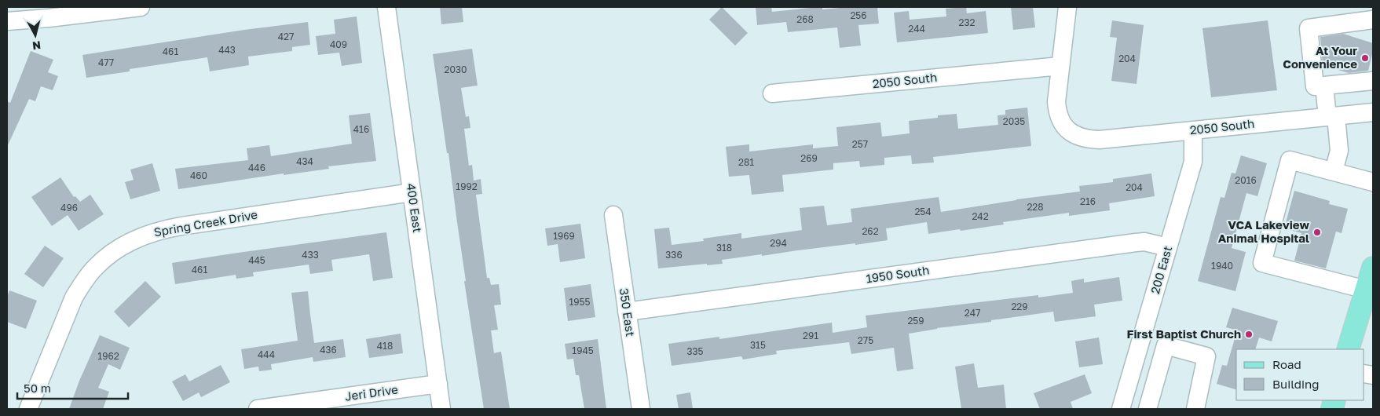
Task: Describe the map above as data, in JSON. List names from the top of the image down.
{
  "streets": {
    "street": [
      "2050 South",
      "400 East",
      "Spring Creek Drive",
      "200 East",
      "1950 South",
      "350 East",
      "Jeri Drive"
    ]
  },
  "crossings": [
    ["2050 South", "200 East"],
    ["400 East", "Spring Creek Drive"],
    ["400 East", "Jeri Drive"],
    ["200 East", "1950 South"],
    ["1950 South", "350 East"]
  ],
  "places": ["At Your Convenience", "VCA Lakeview Animal Hospital", "First Baptist Church"],
  "house_numbers": [
    "256",
    "268",
    "232",
    "244",
    "427",
    "409",
    "443",
    "461",
    "204",
    "477",
    "2030",
    "2035",
    "416",
    "257",
    "269",
    "434",
    "281",
    "446",
    "460",
    "2016",
    "1992",
    "204",
    "216",
    "228",
    "496",
    "254",
    "242",
    "262",
    "1969",
    "294",
    "318",
    "433",
    "336",
    "445",
    "1940",
    "461",
    "1955",
    "229",
    "247",
    "259",
    "291",
    "275",
    "315",
    "418",
    "436",
    "1945",
    "335",
    "444",
    "1962"
  ],
  "legend": ["Road", "Building"],
  "scale_bar": "50 m",
  "north": "bottom"
}
